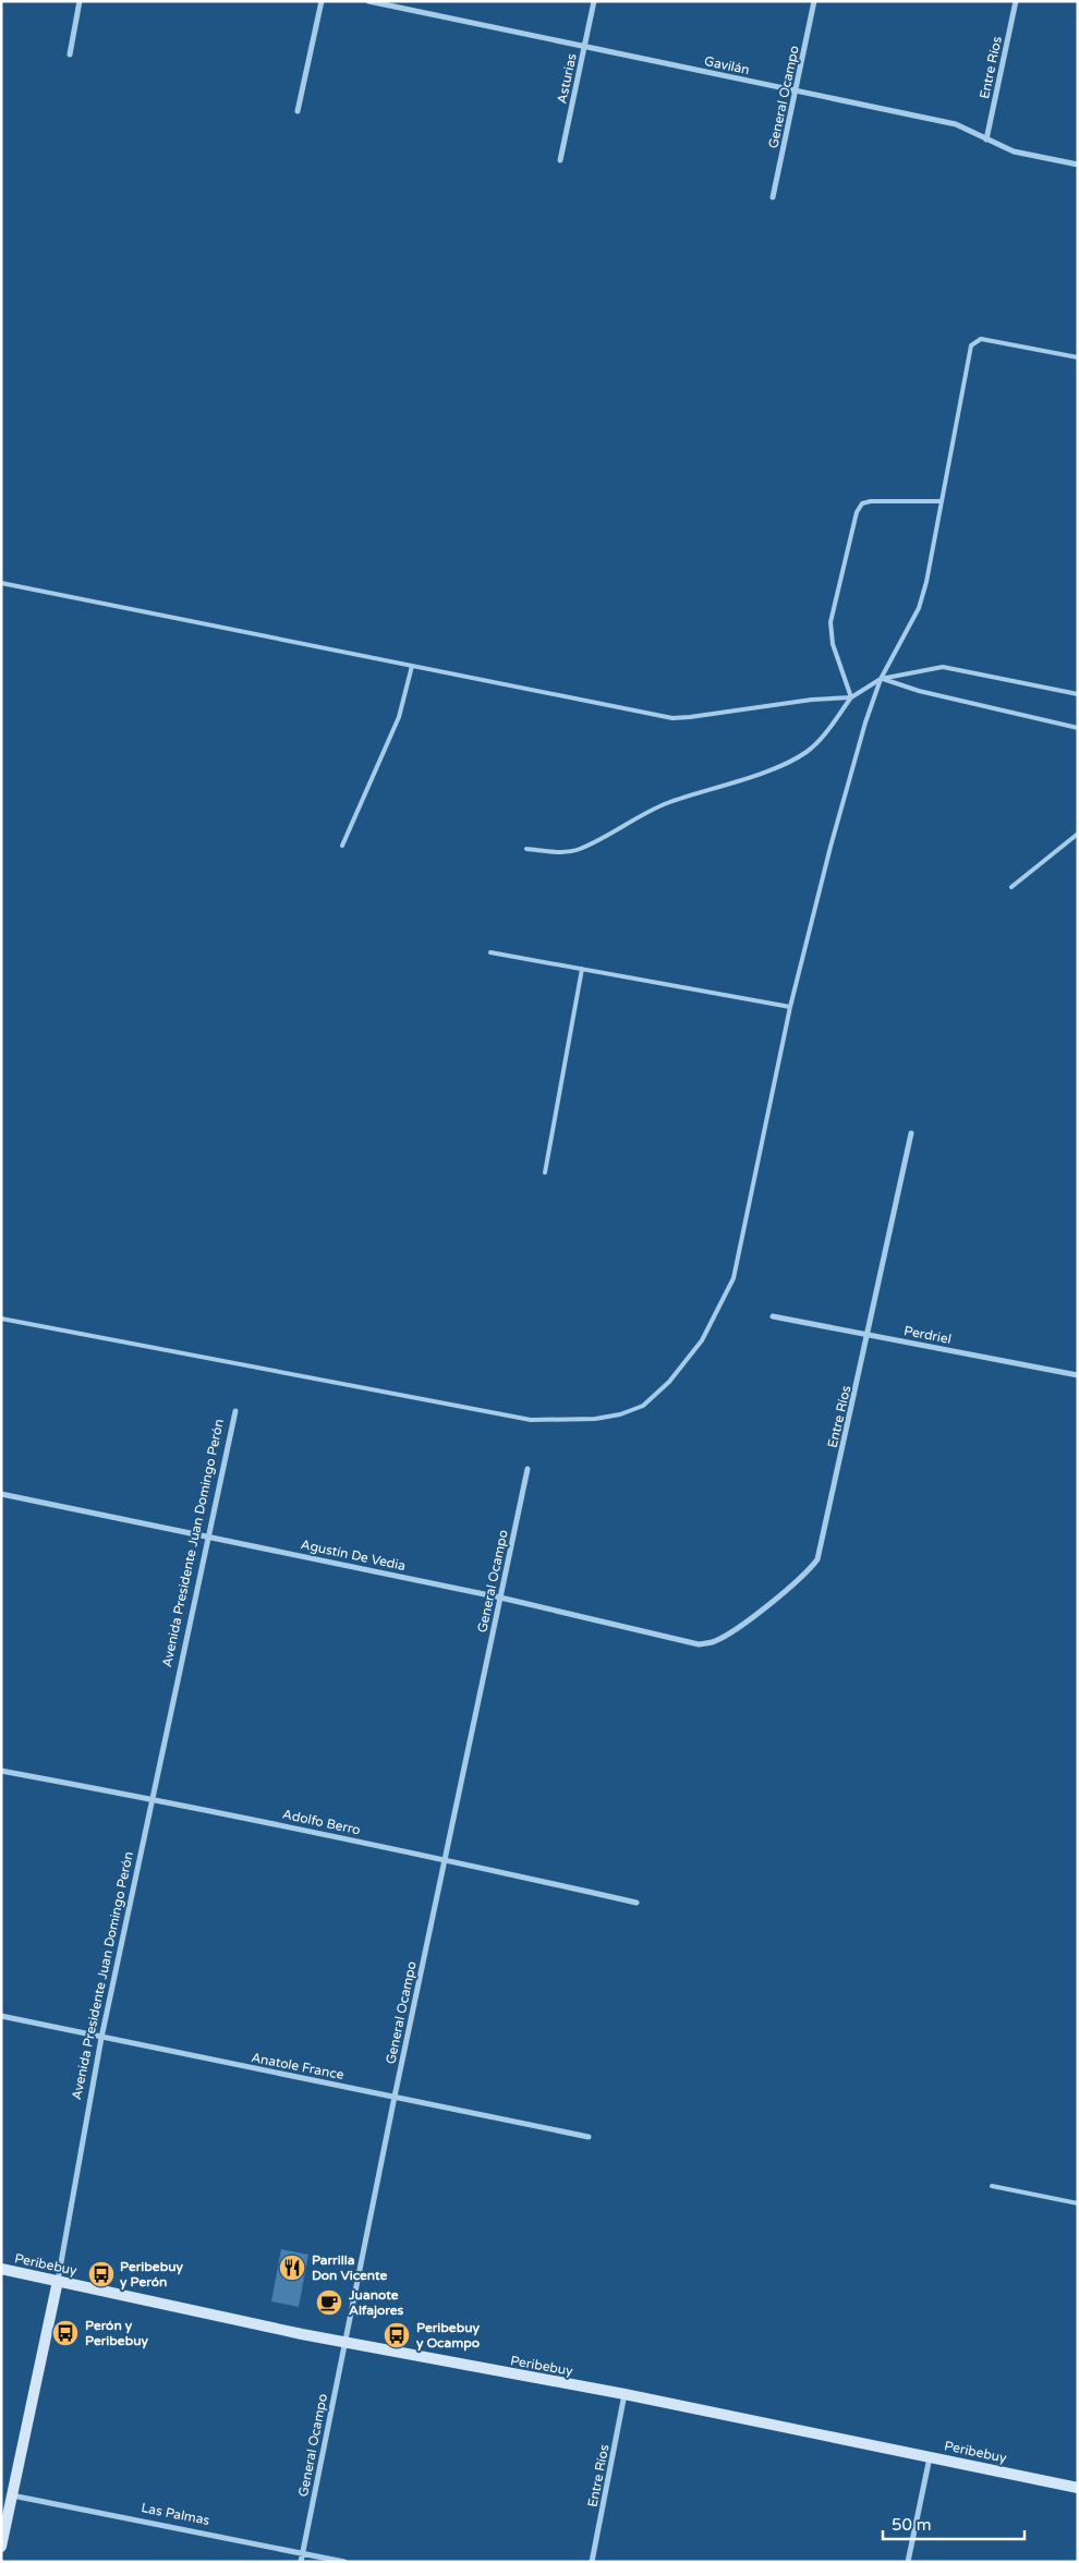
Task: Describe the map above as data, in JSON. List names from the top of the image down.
{
  "streets": {
    "street": [
      "Gavilán",
      "Entre Ríos",
      "Asturias",
      "General Ocampo",
      "Perdriel",
      "Avenida Presidente Juan Domingo Perón",
      "Agustín De Vedia",
      "Adolfo Berro",
      "Anatole France",
      "Peribebuy",
      "Las Palmas"
    ]
  },
  "crossings": [
    ["Gavilán", "Entre Ríos"],
    ["Gavilán", "Asturias"],
    ["Gavilán", "General Ocampo"],
    ["Entre Ríos", "Perdriel"],
    ["Entre Ríos", "Agustín De Vedia"],
    ["Entre Ríos", "Peribebuy"],
    ["General Ocampo", "Agustín De Vedia"],
    ["General Ocampo", "Adolfo Berro"],
    ["General Ocampo", "Anatole France"],
    ["General Ocampo", "Peribebuy"],
    ["General Ocampo", "Las Palmas"],
    ["Avenida Presidente Juan Domingo Perón", "Agustín De Vedia"],
    ["Avenida Presidente Juan Domingo Perón", "Adolfo Berro"],
    ["Avenida Presidente Juan Domingo Perón", "Anatole France"],
    ["Avenida Presidente Juan Domingo Perón", "Peribebuy"],
    ["Avenida Presidente Juan Domingo Perón", "Las Palmas"]
  ],
  "places": {
    "restaurant": ["Parrilla Don Vicente"],
    "bus stop": ["Peribebuy y Perón", "Perón y Peribebuy", "Peribebuy y Ocampo"],
    "cafe": ["Juanote Alfajores"]
  },
  "scale_bar": "50 m"
}
